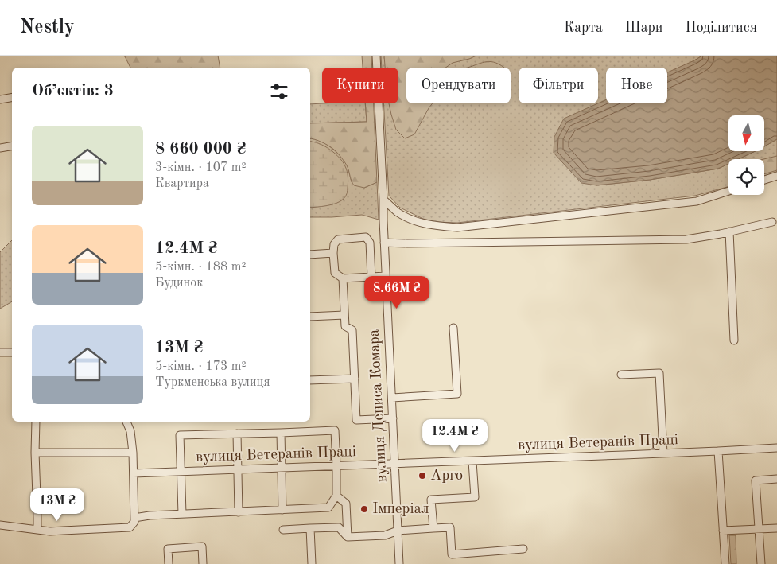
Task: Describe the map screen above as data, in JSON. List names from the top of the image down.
{
  "streets": {
    "street": ["вулиця Дениса Комара", "вулиця Ветеранів Праці"]
  },
  "crossings": [
    ["вулиця Дениса Комара", "вулиця Ветеранів Праці"]
  ],
  "places": ["Арго", "Імперіал"],
  "north": "bottom",
  "page": {
    "header": "Nestly",
    "nav": ["Карта", "Шари", "Поділитися"],
    "chip": [
      "Купити",
      "Орендувати",
      "Фільтри",
      "Нове"
    ],
    "heading": "Об’єктів: 3",
    "list": [
      {
        "name": "8 660 000 ₴",
        "note": "3-кімн. · 107 m² · Квартира"
      },
      {
        "name": "12.4M ₴",
        "note": "5-кімн. · 188 m² · Будинок"
      },
      {
        "name": "13M ₴",
        "note": "5-кімн. · 173 m² · Туркменська вулиця"
      }
    ],
    "price": ["8.66M ₴", "12.4M ₴", "13M ₴"]
  }
}
